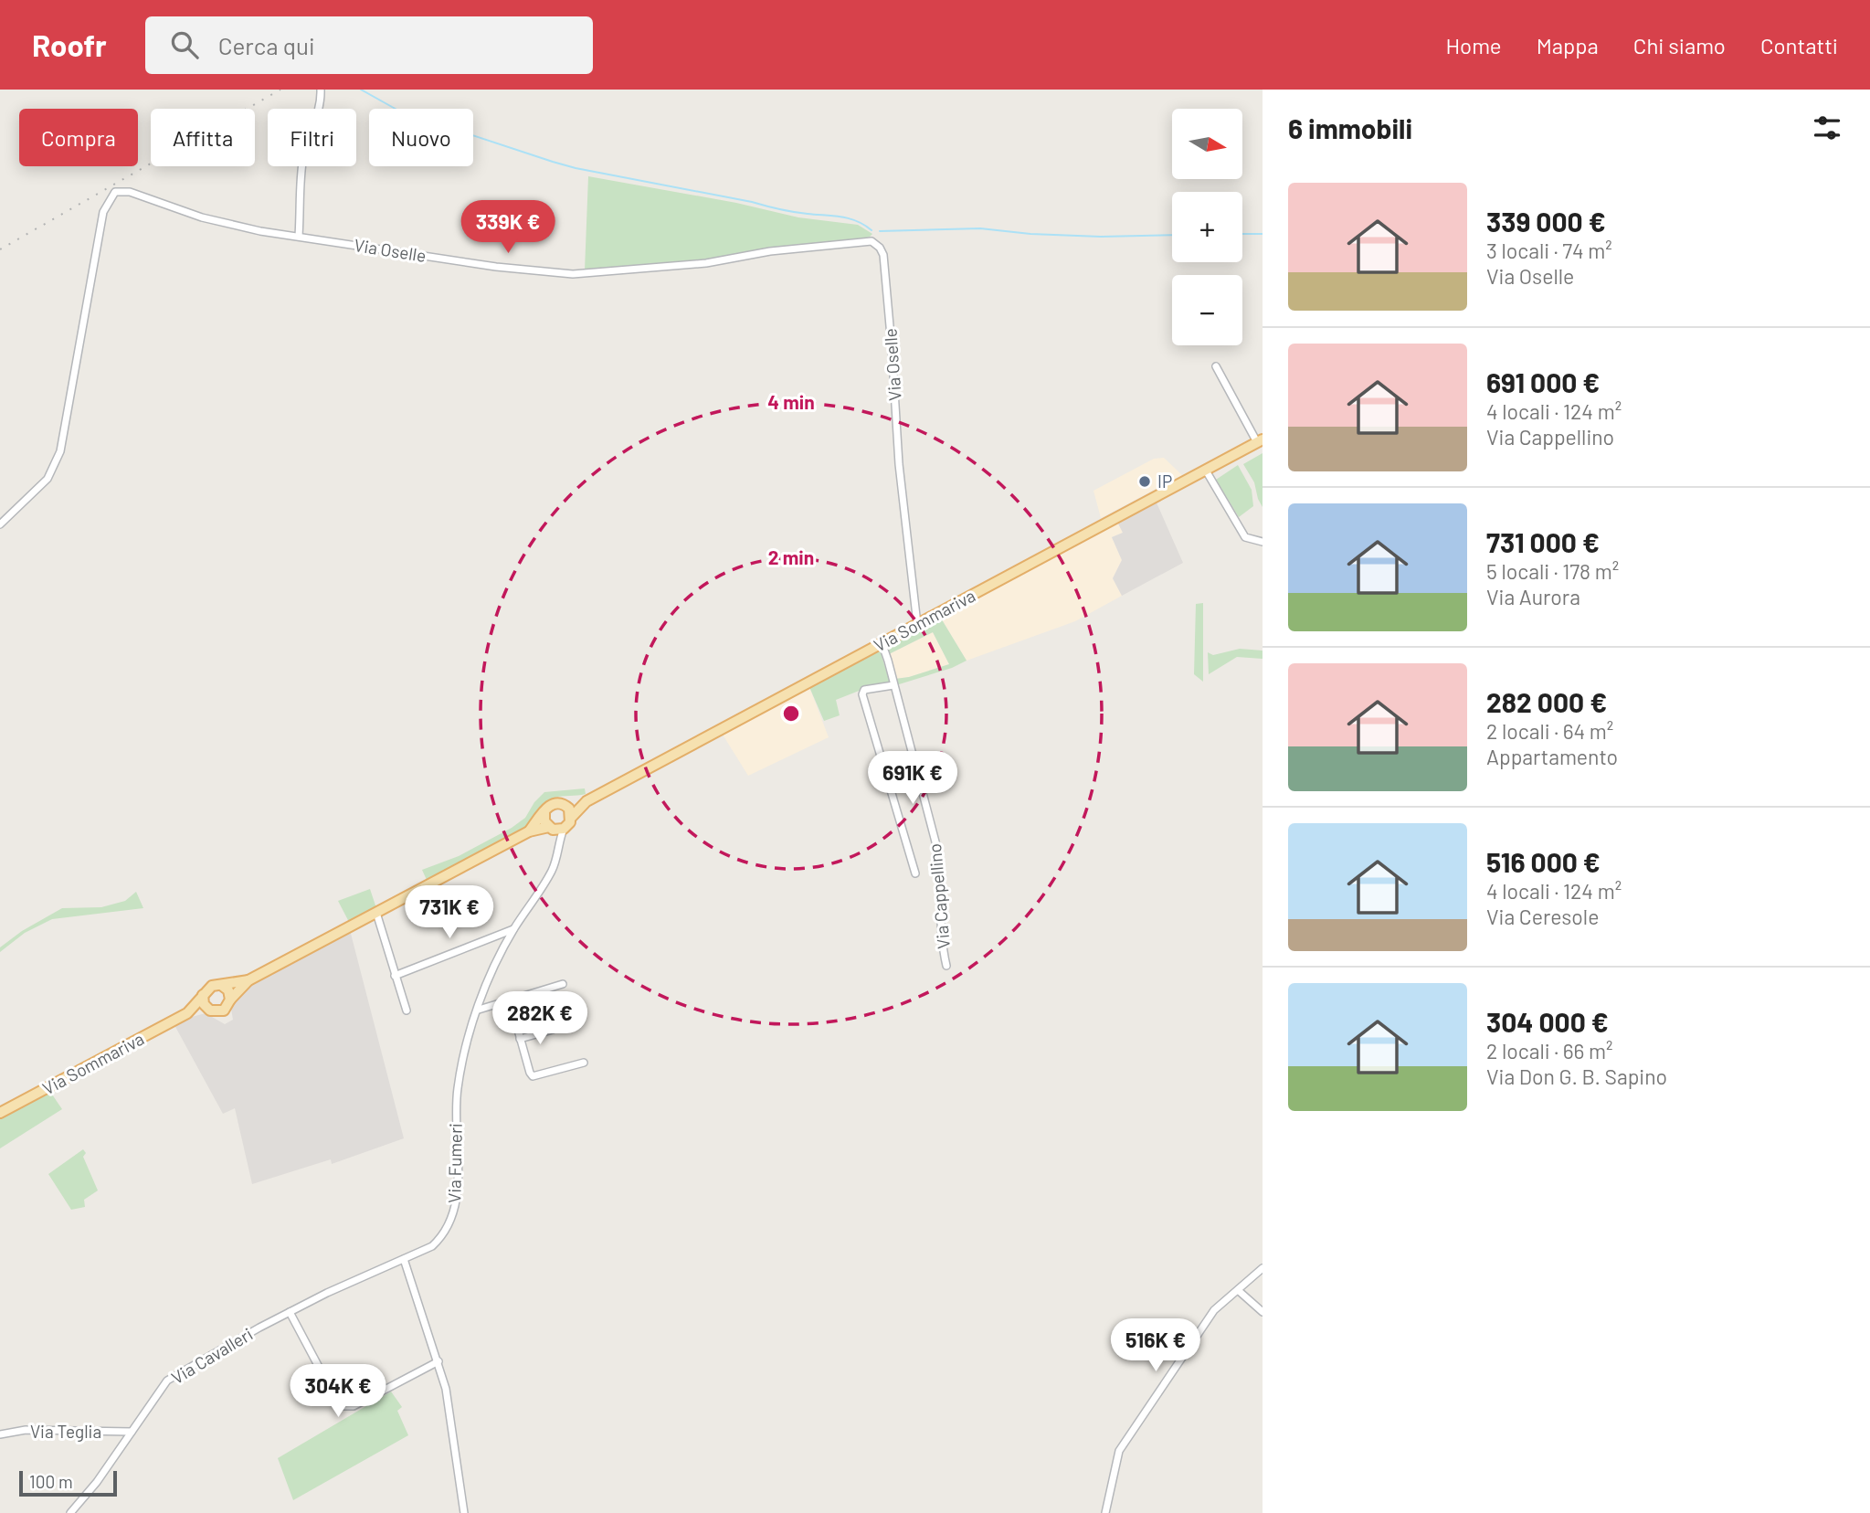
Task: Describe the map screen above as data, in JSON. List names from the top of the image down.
{
  "streets": {
    "main road": ["Via Sommariva"],
    "street": [
      "Via Oselle",
      "Via Cappellino",
      "Via Fumeri",
      "Via Cavalleri",
      "Via Teglia"
    ]
  },
  "crossings": [
    ["Via Oselle", "Via Sommariva"],
    ["Via Sommariva", "Via Cappellino"],
    ["Via Sommariva", "Via Fumeri"],
    ["Via Fumeri", "Via Cavalleri"],
    ["Via Cavalleri", "Via Teglia"]
  ],
  "places": ["IP"],
  "scale_bar": "100 m",
  "north": "right",
  "page": {
    "header": "Roofr",
    "search": "Cerca qui",
    "nav": [
      "Home",
      "Mappa",
      "Chi siamo",
      "Contatti"
    ],
    "heading": "6 immobili",
    "map_buttons": ["+", "−"],
    "chip": [
      "Compra",
      "Affitta",
      "Filtri",
      "Nuovo"
    ],
    "list": [
      {
        "name": "339 000 €",
        "note": "3 locali · 74 m² · Via Oselle"
      },
      {
        "name": "691 000 €",
        "note": "4 locali · 124 m² · Via Cappellino"
      },
      {
        "name": "731 000 €",
        "note": "5 locali · 178 m² · Via Aurora"
      },
      {
        "name": "282 000 €",
        "note": "2 locali · 64 m² · Appartamento"
      },
      {
        "name": "516 000 €",
        "note": "4 locali · 124 m² · Via Ceresole"
      },
      {
        "name": "304 000 €",
        "note": "2 locali · 66 m² · Via Don G. B. Sapino"
      }
    ],
    "price": [
      "339K €",
      "691K €",
      "731K €",
      "282K €",
      "516K €",
      "304K €"
    ],
    "scale": "100 m"
  },
  "rings": ["4 min", "2 min"]
}
